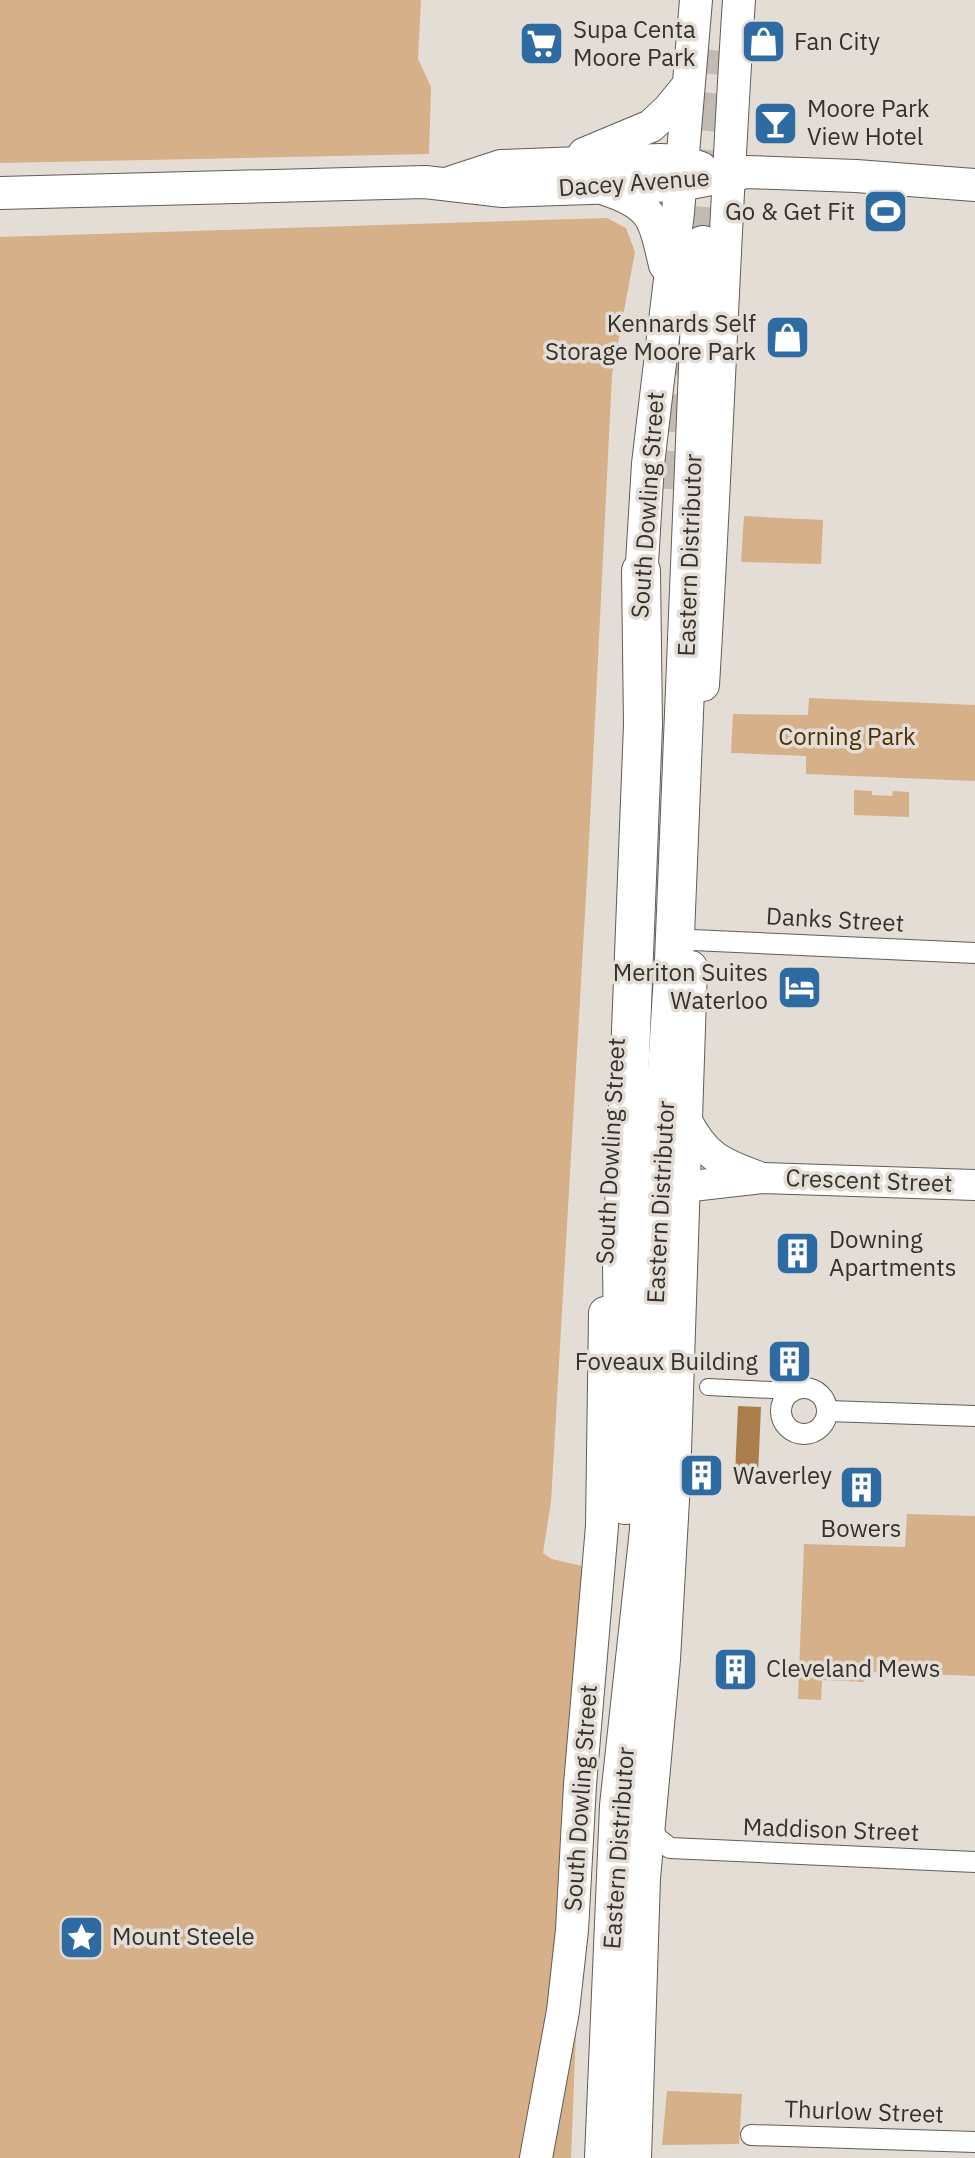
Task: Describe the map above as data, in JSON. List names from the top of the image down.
{
  "streets": {
    "highway": ["Eastern Distributor"],
    "main road": ["Dacey Avenue", "South Dowling Street", "Crescent Street"],
    "street": ["Danks Street", "Maddison Street", "Thurlow Street"]
  },
  "crossings": [
    ["Dacey Avenue", "South Dowling Street"]
  ],
  "parks": ["Corning Park"],
  "places": {
    "shop": ["Fan City", "Kennards Self Storage Moore Park"],
    "supermarket": ["Supa Centa Moore Park"],
    "bar": ["Moore Park View Hotel"],
    "sports": ["Go & Get Fit"],
    "hotel": ["Meriton Suites Waterloo"],
    "building": [
      "Downing Apartments",
      "Foveaux Building",
      "Waverley",
      "Bowers",
      "Cleveland Mews"
    ],
    "place": ["Mount Steele"]
  }
}
